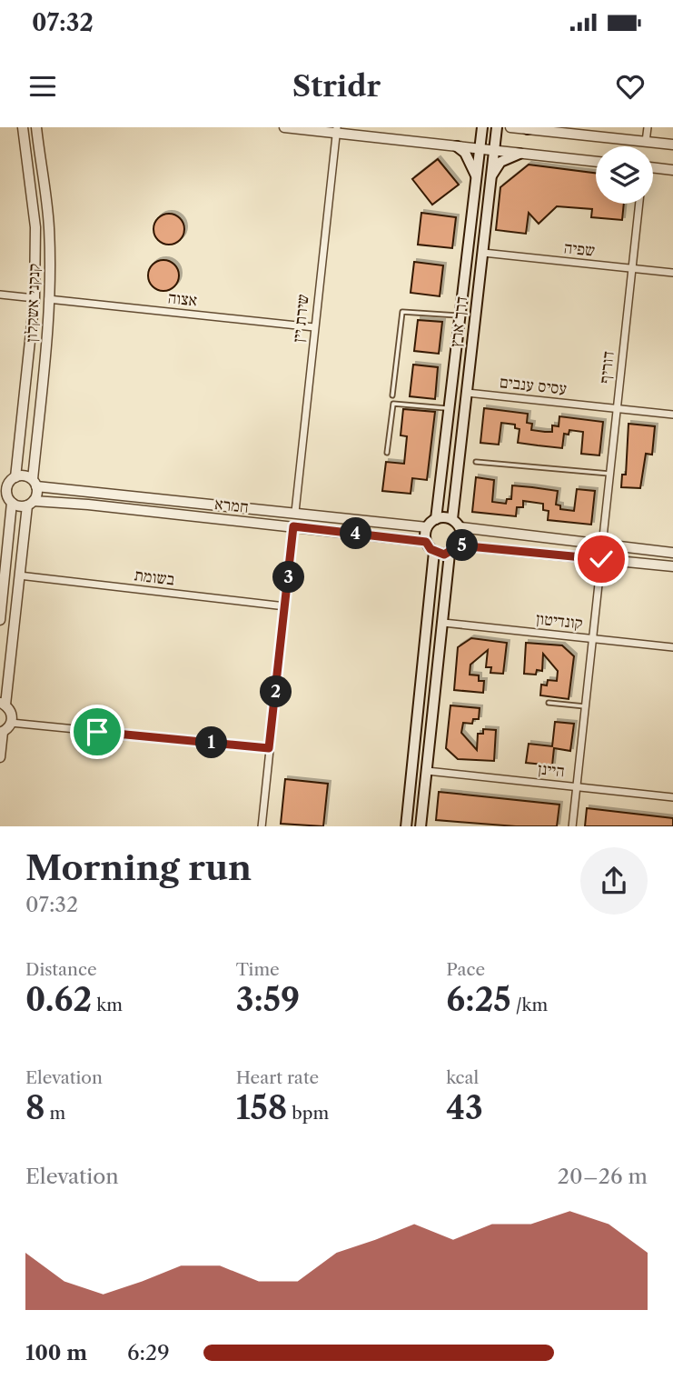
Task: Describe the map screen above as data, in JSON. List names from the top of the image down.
{
  "streets": {
    "main road": ["דרך ארץ"],
    "street": [
      "שפיה",
      "אצוה",
      "קנקני אשקלון",
      "שירת יין",
      "דוריף",
      "עסיס ענבים",
      "חמרא",
      "בשומת",
      "קונדיטון",
      "היינן"
    ]
  },
  "crossings": [
    ["שפיה", "דרך ארץ"],
    ["שפיה", "דוריף"],
    ["אצוה", "קנקני אשקלון"],
    ["אצוה", "שירת יין"],
    ["קנקני אשקלון", "חמרא"],
    ["שירת יין", "חמרא"],
    ["דרך ארץ", "עסיס ענבים"],
    ["דרך ארץ", "חמרא"],
    ["דוריף", "עסיס ענבים"]
  ],
  "page": {
    "status": "07:32",
    "header": "Stridr",
    "pins": [
      "4",
      "5",
      "3",
      "2",
      "1"
    ],
    "heading": ["Morning run", "07:32"],
    "stats": [
      ["Distance", "0.62 km"],
      ["Time", "3:59"],
      ["Pace", "6:25 /km"],
      ["Elevation", "8 m"],
      ["Heart rate", "158 bpm"],
      ["kcal", "43"]
    ],
    "chart": ["Elevation", "20–26 m"],
    "list": [
      {
        "name": "100 m",
        "note": "6:29"
      }
    ]
  }
}
